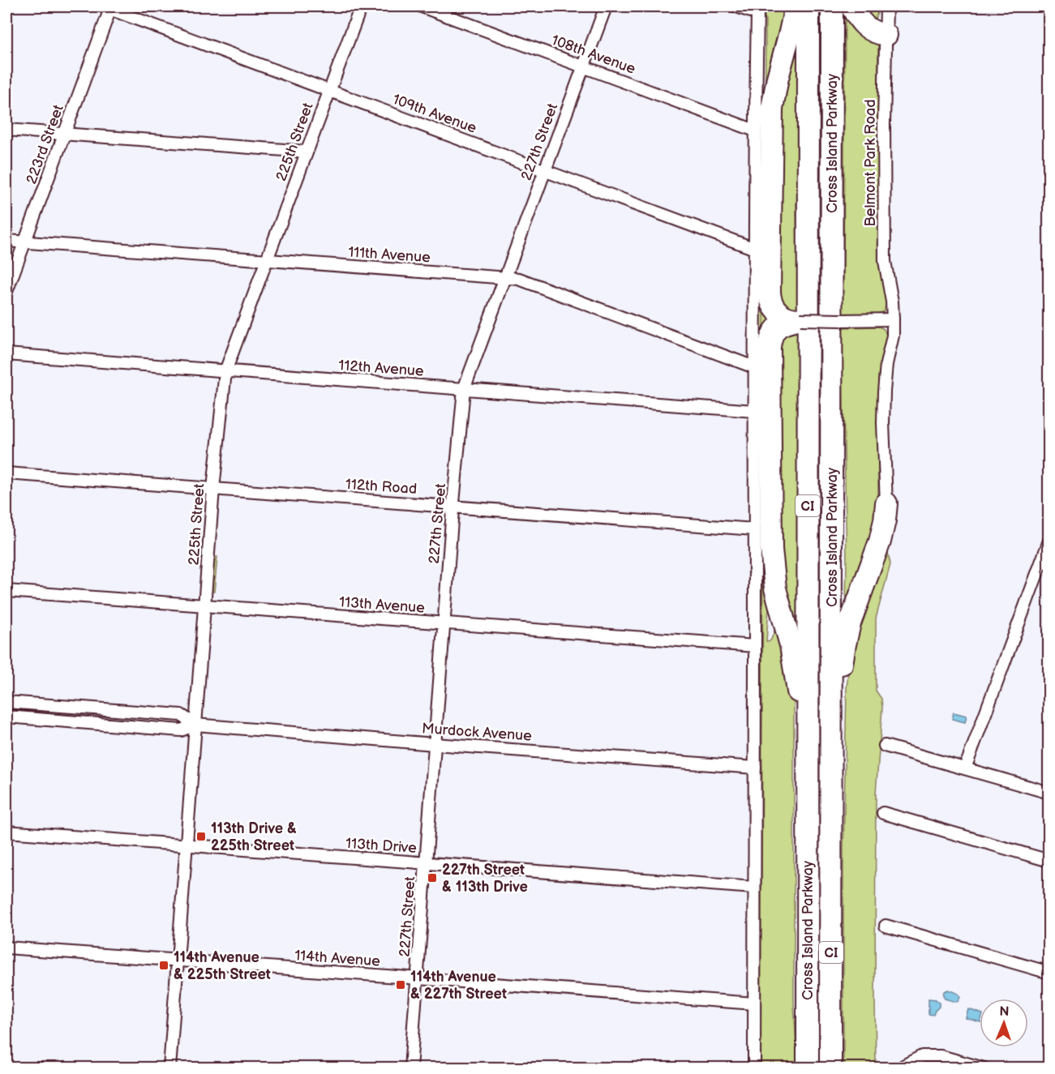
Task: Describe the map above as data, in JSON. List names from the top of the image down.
{
  "streets": {
    "highway": ["Cross Island Parkway", "CI"],
    "street": [
      "108th Avenue",
      "109th Avenue",
      "225th Street",
      "227th Street",
      "223rd Street",
      "Belmont Park Road",
      "111th Avenue",
      "112th Avenue",
      "112th Road",
      "113th Avenue",
      "Murdock Avenue",
      "113th Drive",
      "114th Avenue"
    ]
  },
  "crossings": [
    ["108th Avenue", "227th Street"],
    ["109th Avenue", "225th Street"],
    ["109th Avenue", "227th Street"],
    ["109th Avenue", "223rd Street"],
    ["225th Street", "111th Avenue"],
    ["225th Street", "112th Avenue"],
    ["225th Street", "112th Road"],
    ["225th Street", "113th Avenue"],
    ["225th Street", "Murdock Avenue"],
    ["225th Street", "113th Drive"],
    ["225th Street", "114th Avenue"],
    ["227th Street", "111th Avenue"],
    ["227th Street", "112th Avenue"],
    ["227th Street", "112th Road"],
    ["227th Street", "113th Avenue"],
    ["227th Street", "Murdock Avenue"],
    ["227th Street", "113th Drive"],
    ["227th Street", "114th Avenue"],
    ["223rd Street", "111th Avenue"]
  ],
  "places": {
    "transit": [
      "113th Drive & 225th Street",
      "227th Street & 113th Drive",
      "114th Avenue & 225th Street",
      "114th Avenue & 227th Street"
    ]
  },
  "north": "top"
}
